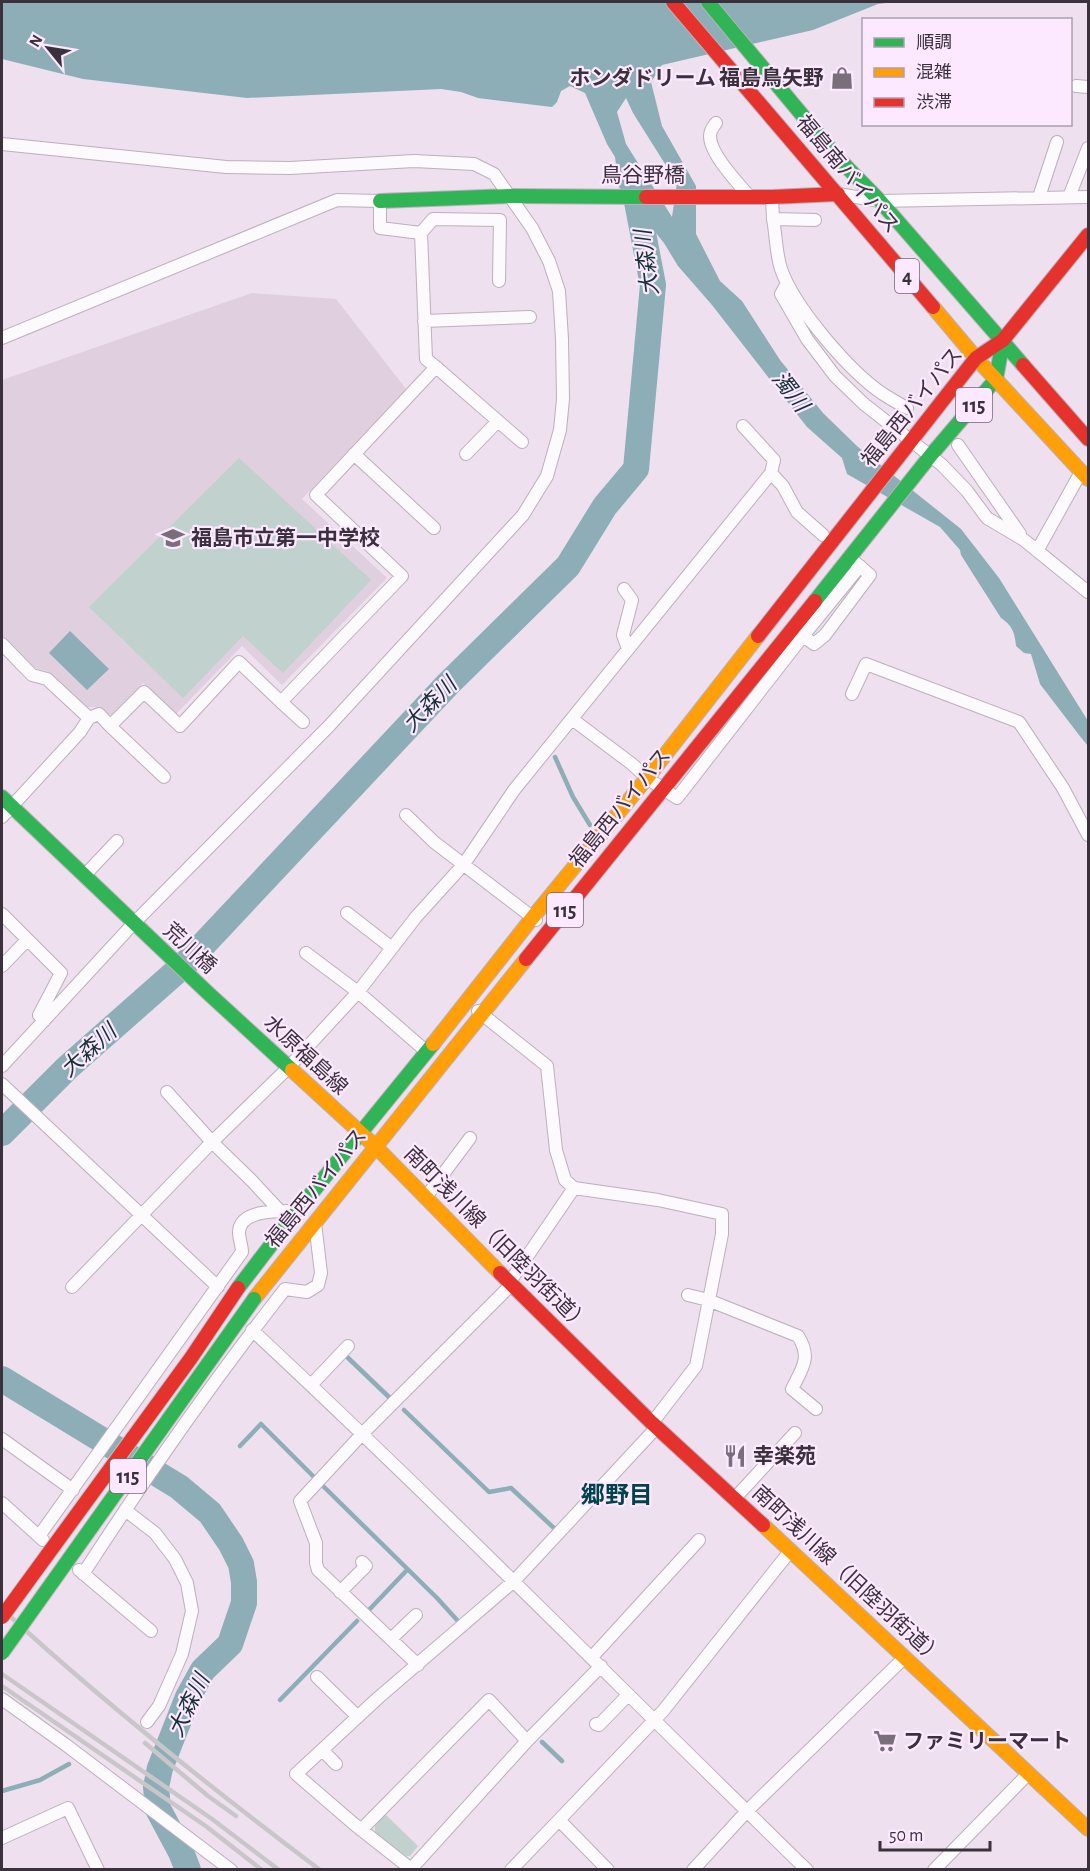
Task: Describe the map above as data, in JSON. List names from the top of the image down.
{
  "streets": {
    "main road": [
      "福島南バイパス",
      "鳥谷野橋",
      "4",
      "115",
      "福島西バイパス",
      "荒川橋",
      "水原福島線",
      "南町浅川線（旧陸羽街道）"
    ]
  },
  "crossings": [
    ["福島南バイパス", "鳥谷野橋"],
    ["福島南バイパス", "福島西バイパス"],
    ["福島西バイパス", "水原福島線"],
    ["福島西バイパス", "南町浅川線（旧陸羽街道）"],
    ["荒川橋", "水原福島線"],
    ["水原福島線", "南町浅川線（旧陸羽街道）"]
  ],
  "districts": ["郷野目"],
  "water": ["大森川", "濁川"],
  "places": {
    "shop": ["ホンダドリーム 福島鳥矢野"],
    "school or university": ["福島市立第一中学校"],
    "restaurant": ["幸楽苑"],
    "supermarket": ["ファミリーマート"]
  },
  "legend": ["順調", "混雑", "渋滞"],
  "scale_bar": "50 m",
  "north": "top left"
}
